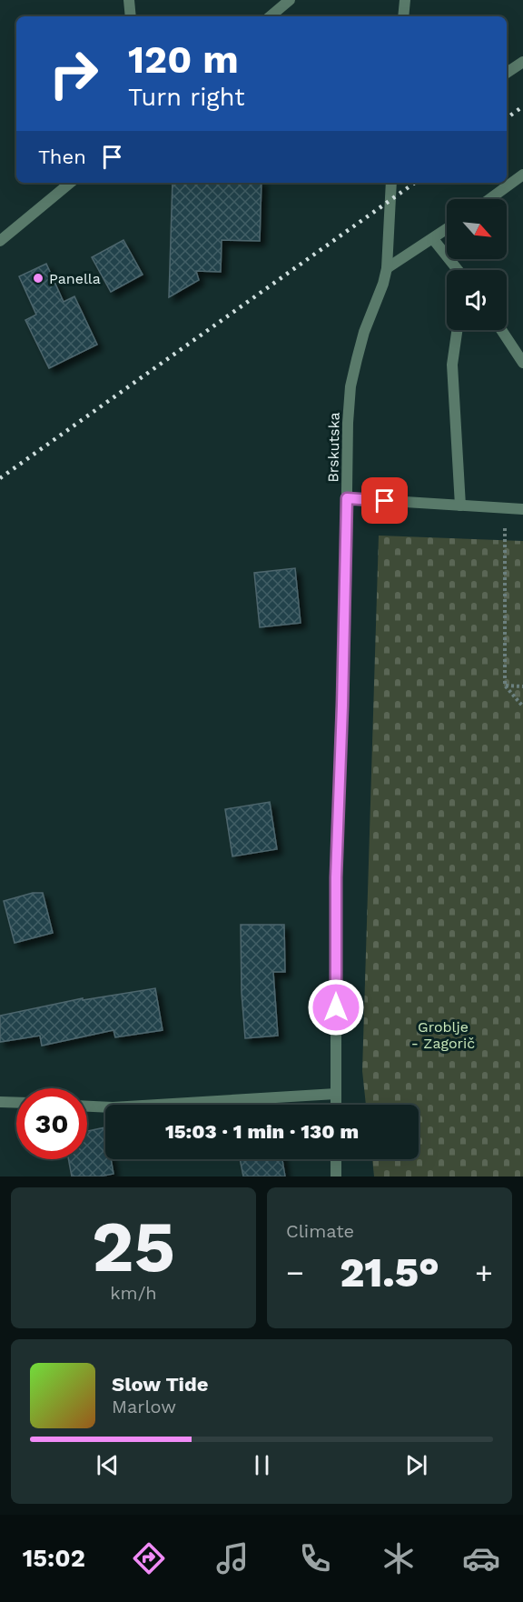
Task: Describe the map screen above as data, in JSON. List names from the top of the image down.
{
  "streets": {
    "street": ["Brskutska"]
  },
  "parks": ["Groblje - Zagorič"],
  "places": ["Panella"],
  "north": "bottom right",
  "page": {
    "turn": ["120 m", "Turn right"],
    "then": "Then",
    "limit": "30",
    "trip": "15:03 · 1 min · 130 m",
    "tile": [
      ["25", "km/h"],
      "Climate"
    ],
    "heat": ["−", "21.5°", "+"],
    "song": ["Slow Tide", "Marlow"],
    "tabs": "15:02"
  }
}
